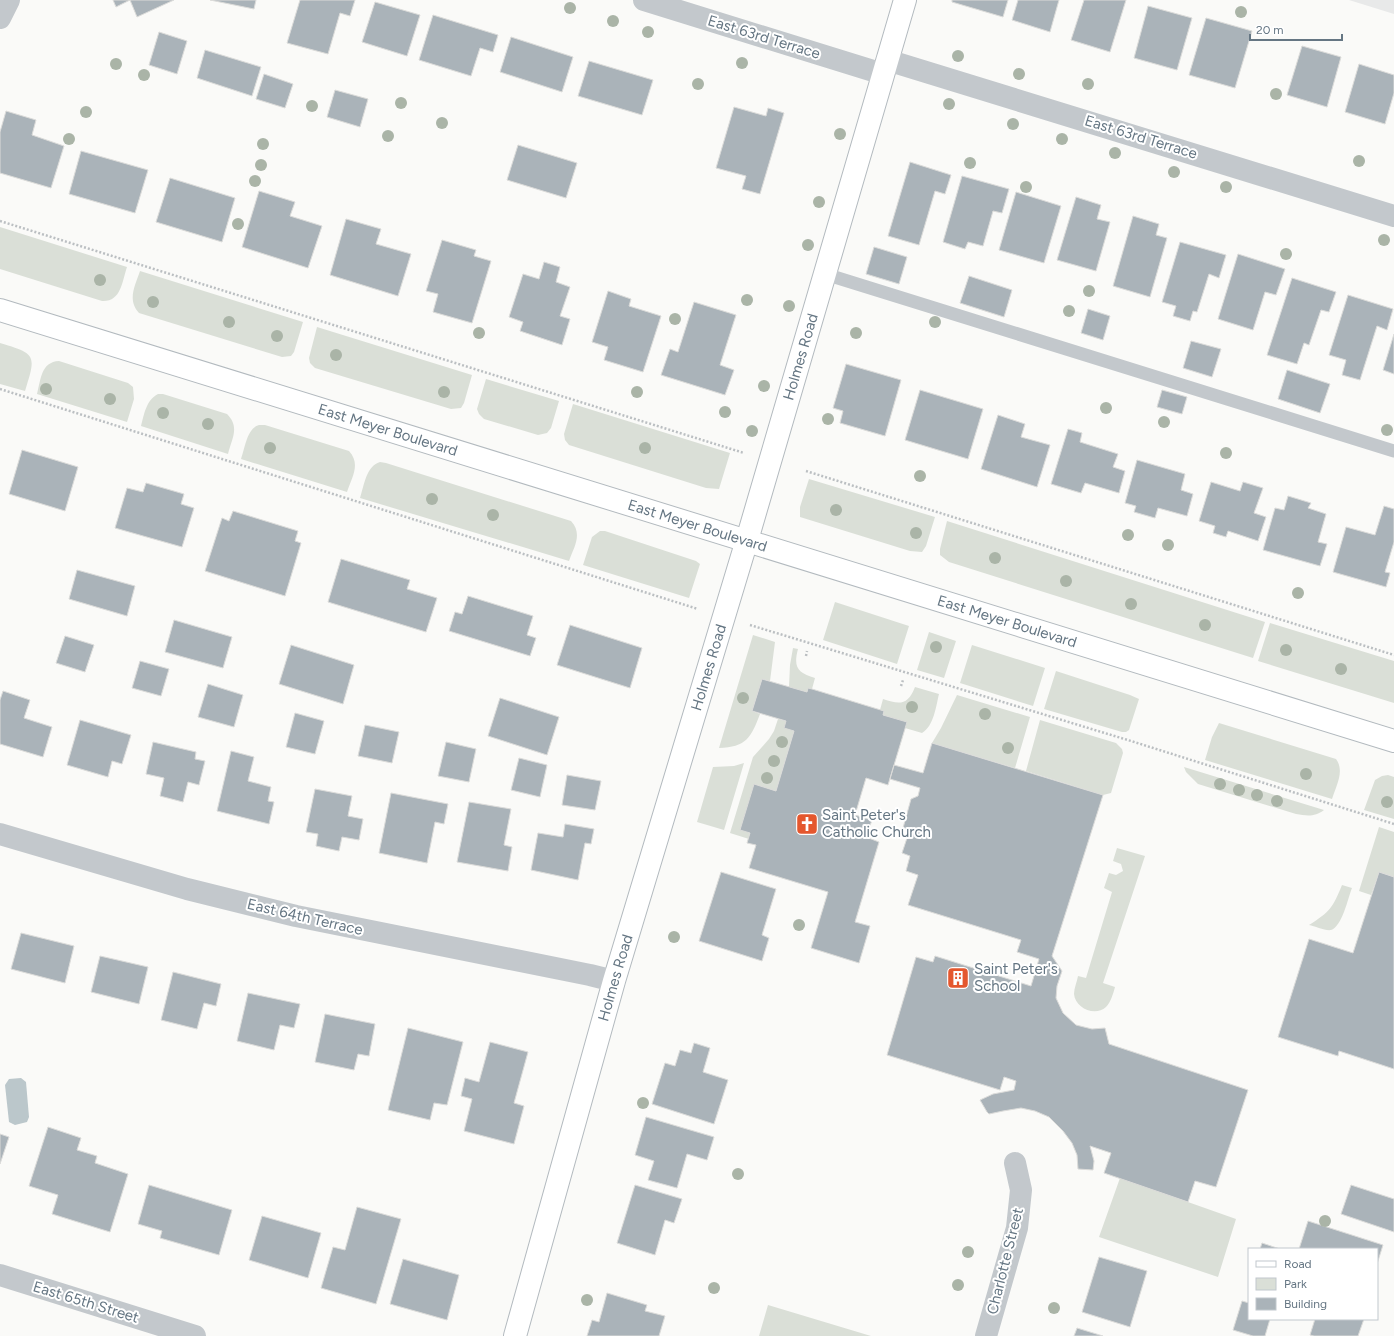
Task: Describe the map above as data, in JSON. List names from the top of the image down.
{
  "streets": {
    "main road": ["Holmes Road", "East Meyer Boulevard"],
    "street": [
      "East 63rd Terrace",
      "East 64th Terrace",
      "Charlotte Street",
      "East 65th Street"
    ]
  },
  "crossings": [
    ["East 63rd Terrace", "Holmes Road"],
    ["Holmes Road", "East Meyer Boulevard"],
    ["Holmes Road", "East 64th Terrace"]
  ],
  "places": {
    "church": ["Saint Peter's Catholic Church"],
    "building": ["Saint Peter's School"]
  },
  "legend": ["Road", "Park", "Building"],
  "scale_bar": "20 m"
}
